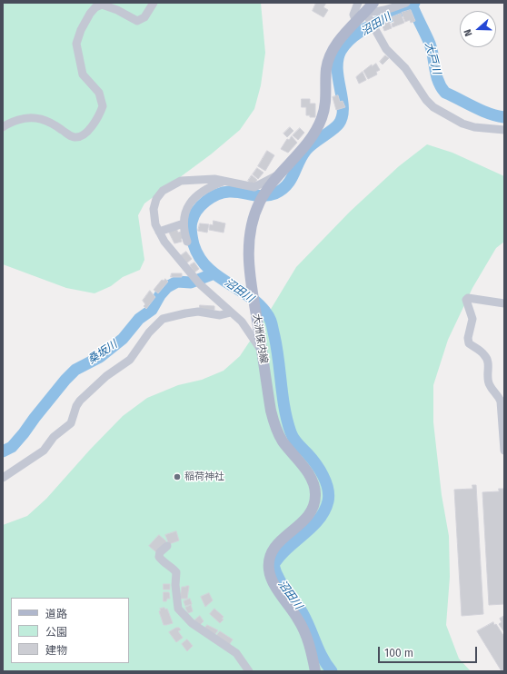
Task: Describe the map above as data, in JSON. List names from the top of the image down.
{
  "streets": {
    "main road": ["大洲保内線"]
  },
  "water": ["沼田川", "大戸川", "桑坂川"],
  "places": ["稲荷神社"],
  "legend": ["道路", "公園", "建物"],
  "scale_bar": "100 m",
  "north": "left"
}
